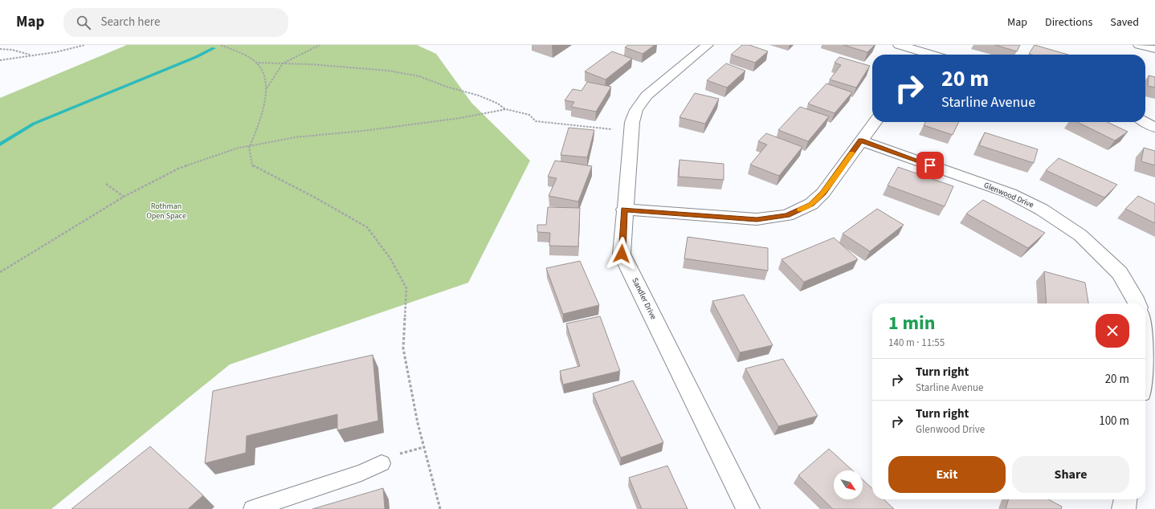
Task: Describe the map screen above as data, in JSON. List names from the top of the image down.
{
  "streets": {
    "street": ["Glenwood Drive", "Sandler Drive"]
  },
  "parks": ["Rothman Open Space"],
  "north": "bottom right",
  "page": {
    "header": "Map",
    "search": "Search here",
    "nav": ["Map", "Directions", "Saved"],
    "turn": ["20 m", "Starline Avenue"],
    "heading": ["1 min", "140 m · 11:55"],
    "list": [
      {
        "name": "Turn right",
        "note": "Starline Avenue",
        "value": "20 m"
      },
      {
        "name": "Turn right",
        "note": "Glenwood Drive",
        "value": "100 m"
      }
    ],
    "buttons": ["Exit", "Share"]
  }
}
